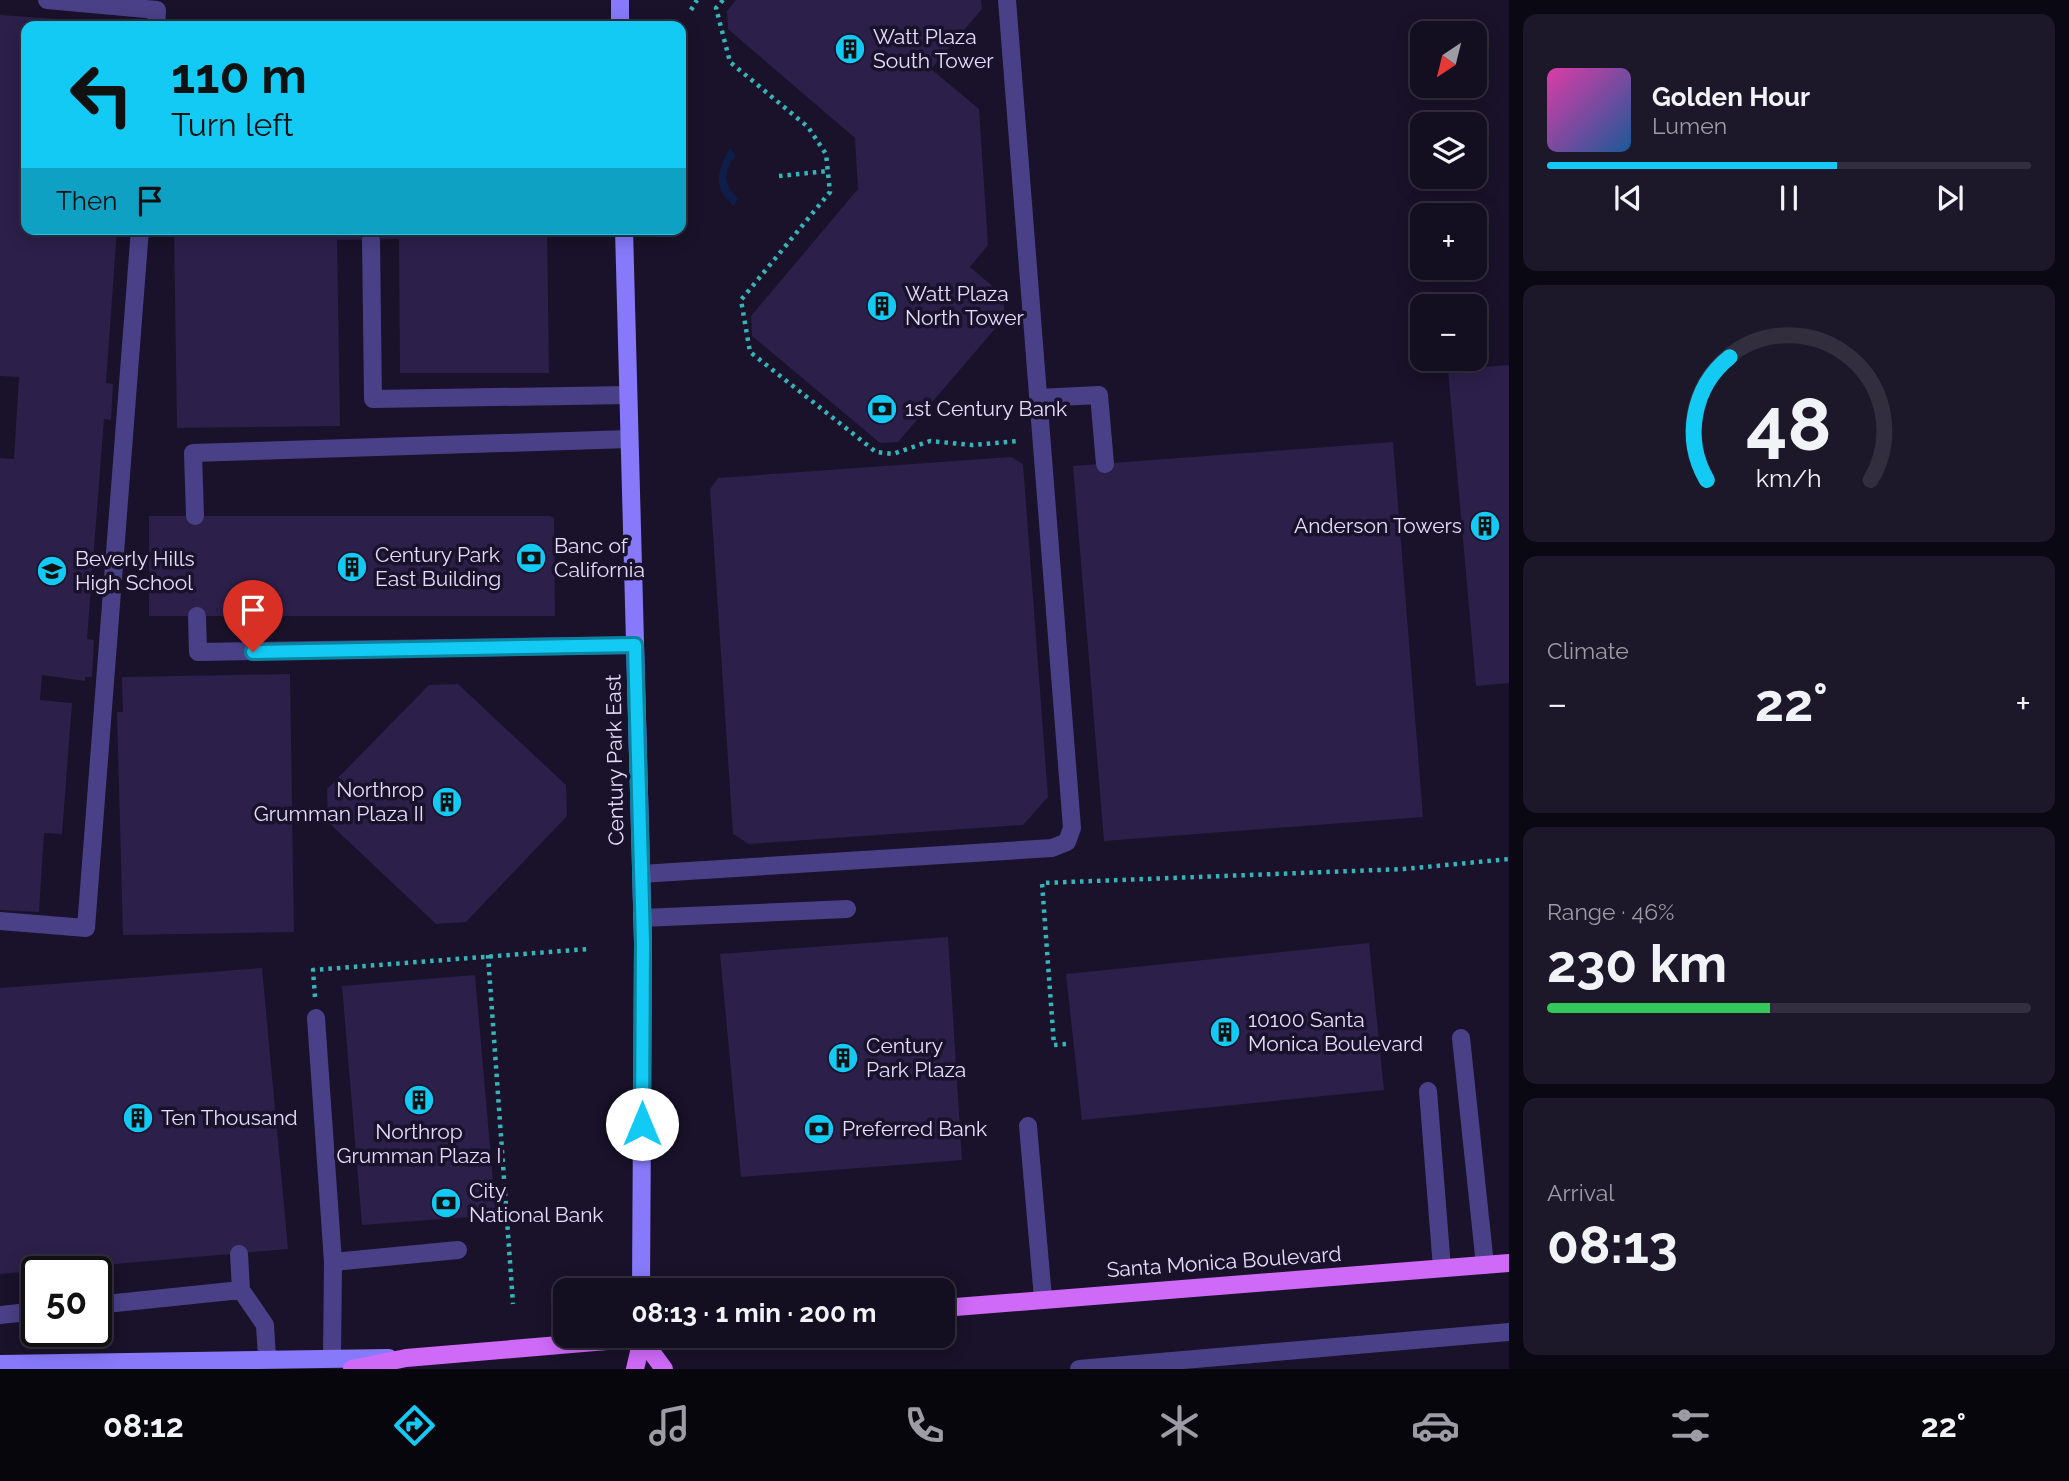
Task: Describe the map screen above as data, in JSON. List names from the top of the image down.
{
  "streets": {
    "main road": ["Century Park East", "Santa Monica Boulevard"]
  },
  "places": {
    "building": [
      "Watt Plaza South Tower",
      "Watt Plaza North Tower",
      "Anderson Towers",
      "Century Park East Building",
      "Northrop Grumman Plaza II",
      "10100 Santa Monica Boulevard",
      "Century Park Plaza",
      "Northrop Grumman Plaza I",
      "Ten Thousand"
    ],
    "bank": [
      "1st Century Bank",
      "Banc of California",
      "Preferred Bank",
      "City National Bank"
    ],
    "school or university": ["Beverly Hills High School"]
  },
  "north": "bottom left",
  "page": {
    "map_buttons": ["+", "−"],
    "turn": ["110 m", "Turn left"],
    "song": ["Golden Hour", "Lumen"],
    "then": "Then",
    "tile": [
      "Climate",
      ["Range · 46%", "230 km"],
      ["Arrival", "08:13"]
    ],
    "heat": ["−", "22°", "+"],
    "limit": "50",
    "trip": "08:13 · 1 min · 200 m",
    "tabs": ["08:12", "22°"],
    "gauge": ["48", "km/h"]
  }
}
